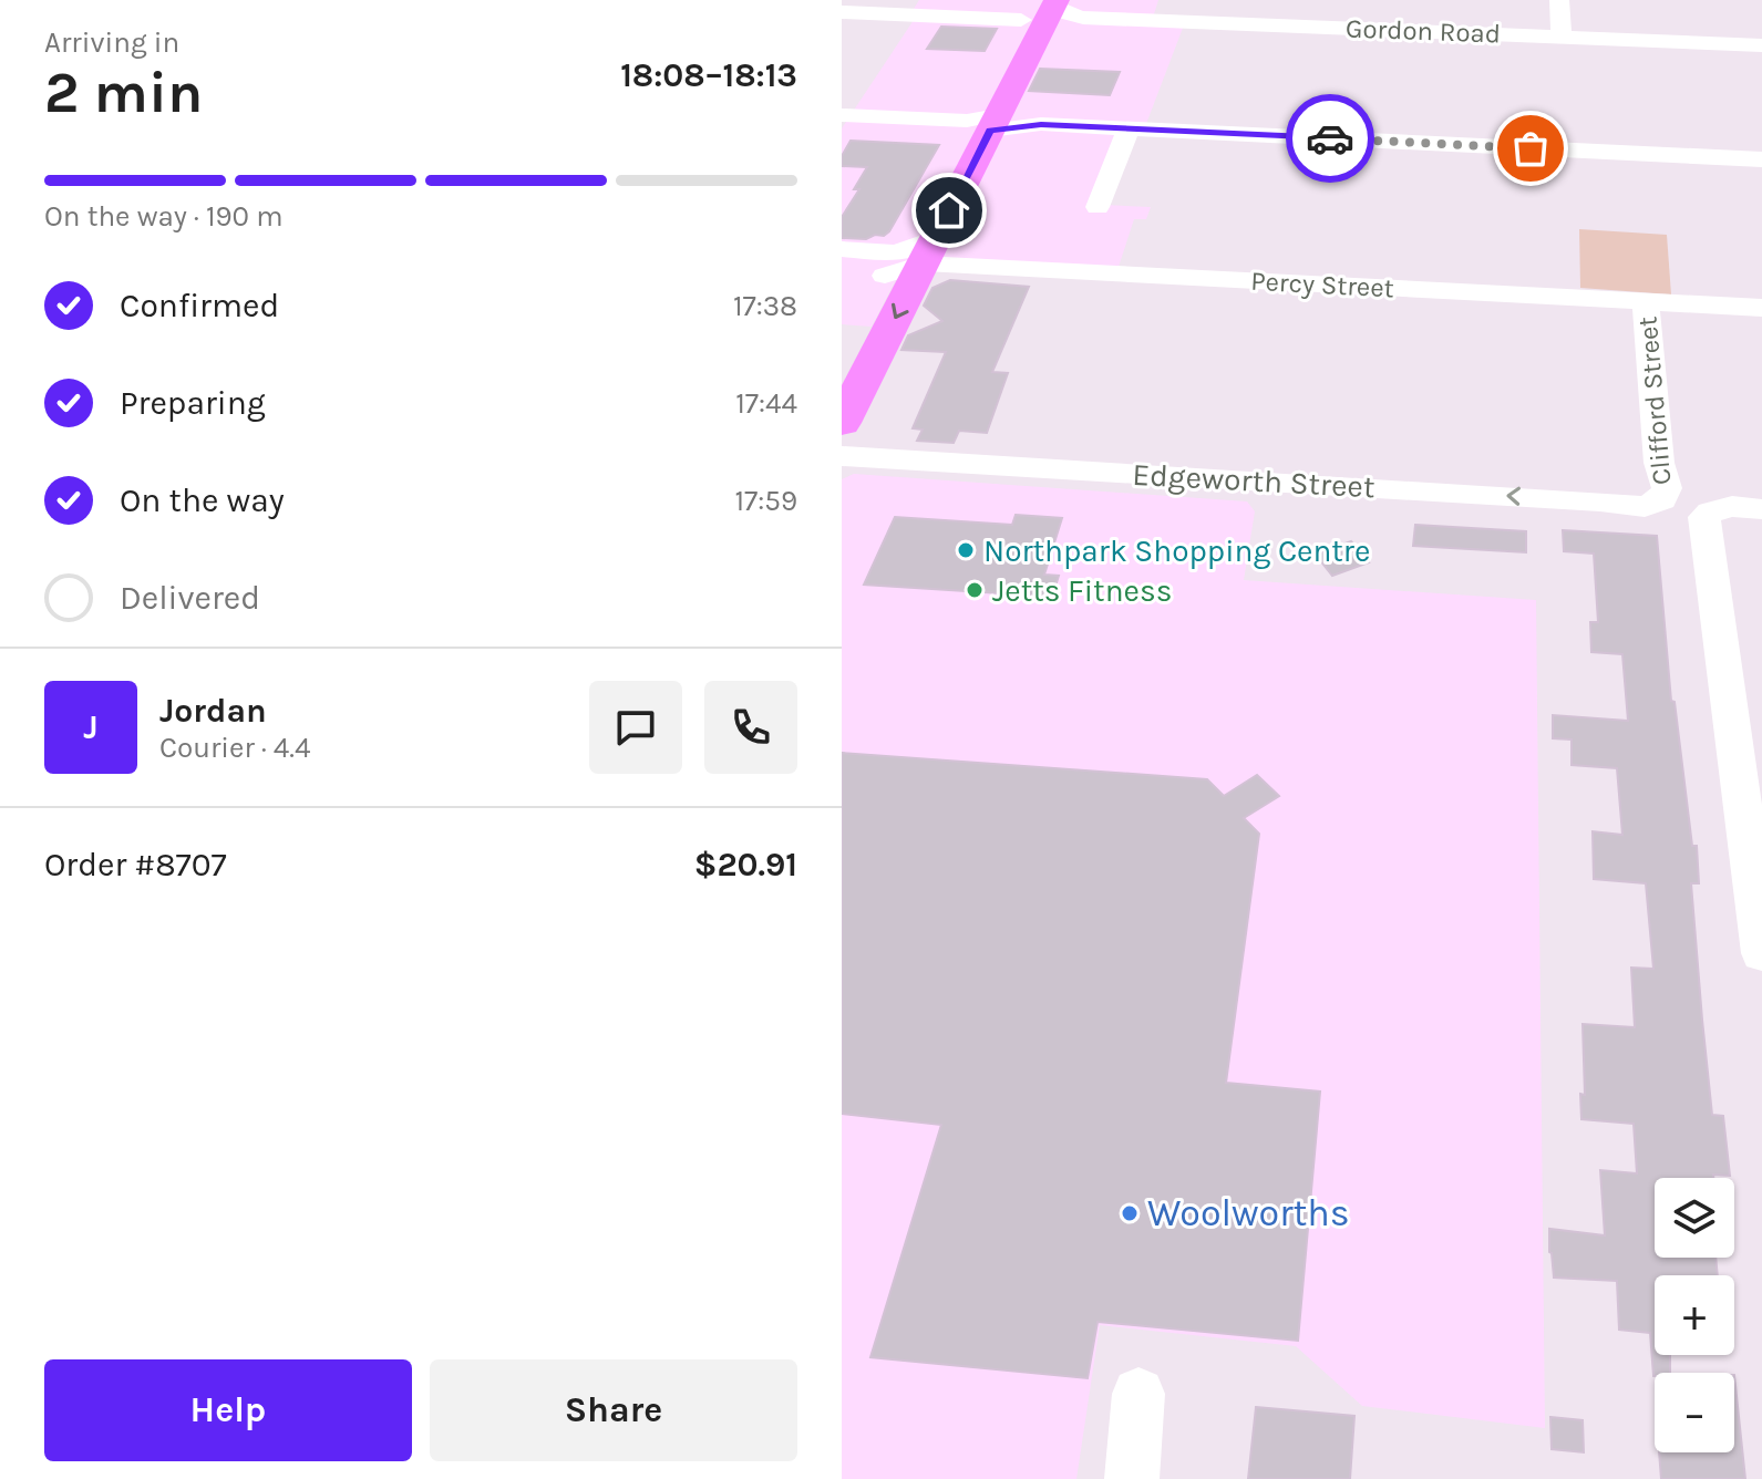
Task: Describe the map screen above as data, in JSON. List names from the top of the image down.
{
  "streets": {
    "street": [
      "Gordon Road",
      "Percy Street",
      "Clifford Street",
      "Edgeworth Street"
    ]
  },
  "crossings": [
    ["Percy Street", "Clifford Street"],
    ["Clifford Street", "Edgeworth Street"]
  ],
  "one_way": ["Edgeworth Street"],
  "places": ["Northpark Shopping Centre", "Jetts Fitness", "Woolworths"],
  "page": {
    "heading": ["2 min", "Arriving in", "18:08–18:13"],
    "panel": [
      "Jordan",
      "Courier · 4.4",
      "Order #8707",
      "$20.91"
    ],
    "bar": "On the way · 190 m",
    "list": [
      ["Confirmed", "17:38"],
      ["Preparing", "17:44"],
      ["On the way", "17:59"],
      "Delivered"
    ],
    "round": "J",
    "map_buttons": ["+", "−"],
    "buttons": ["Help", "Share"]
  }
}
